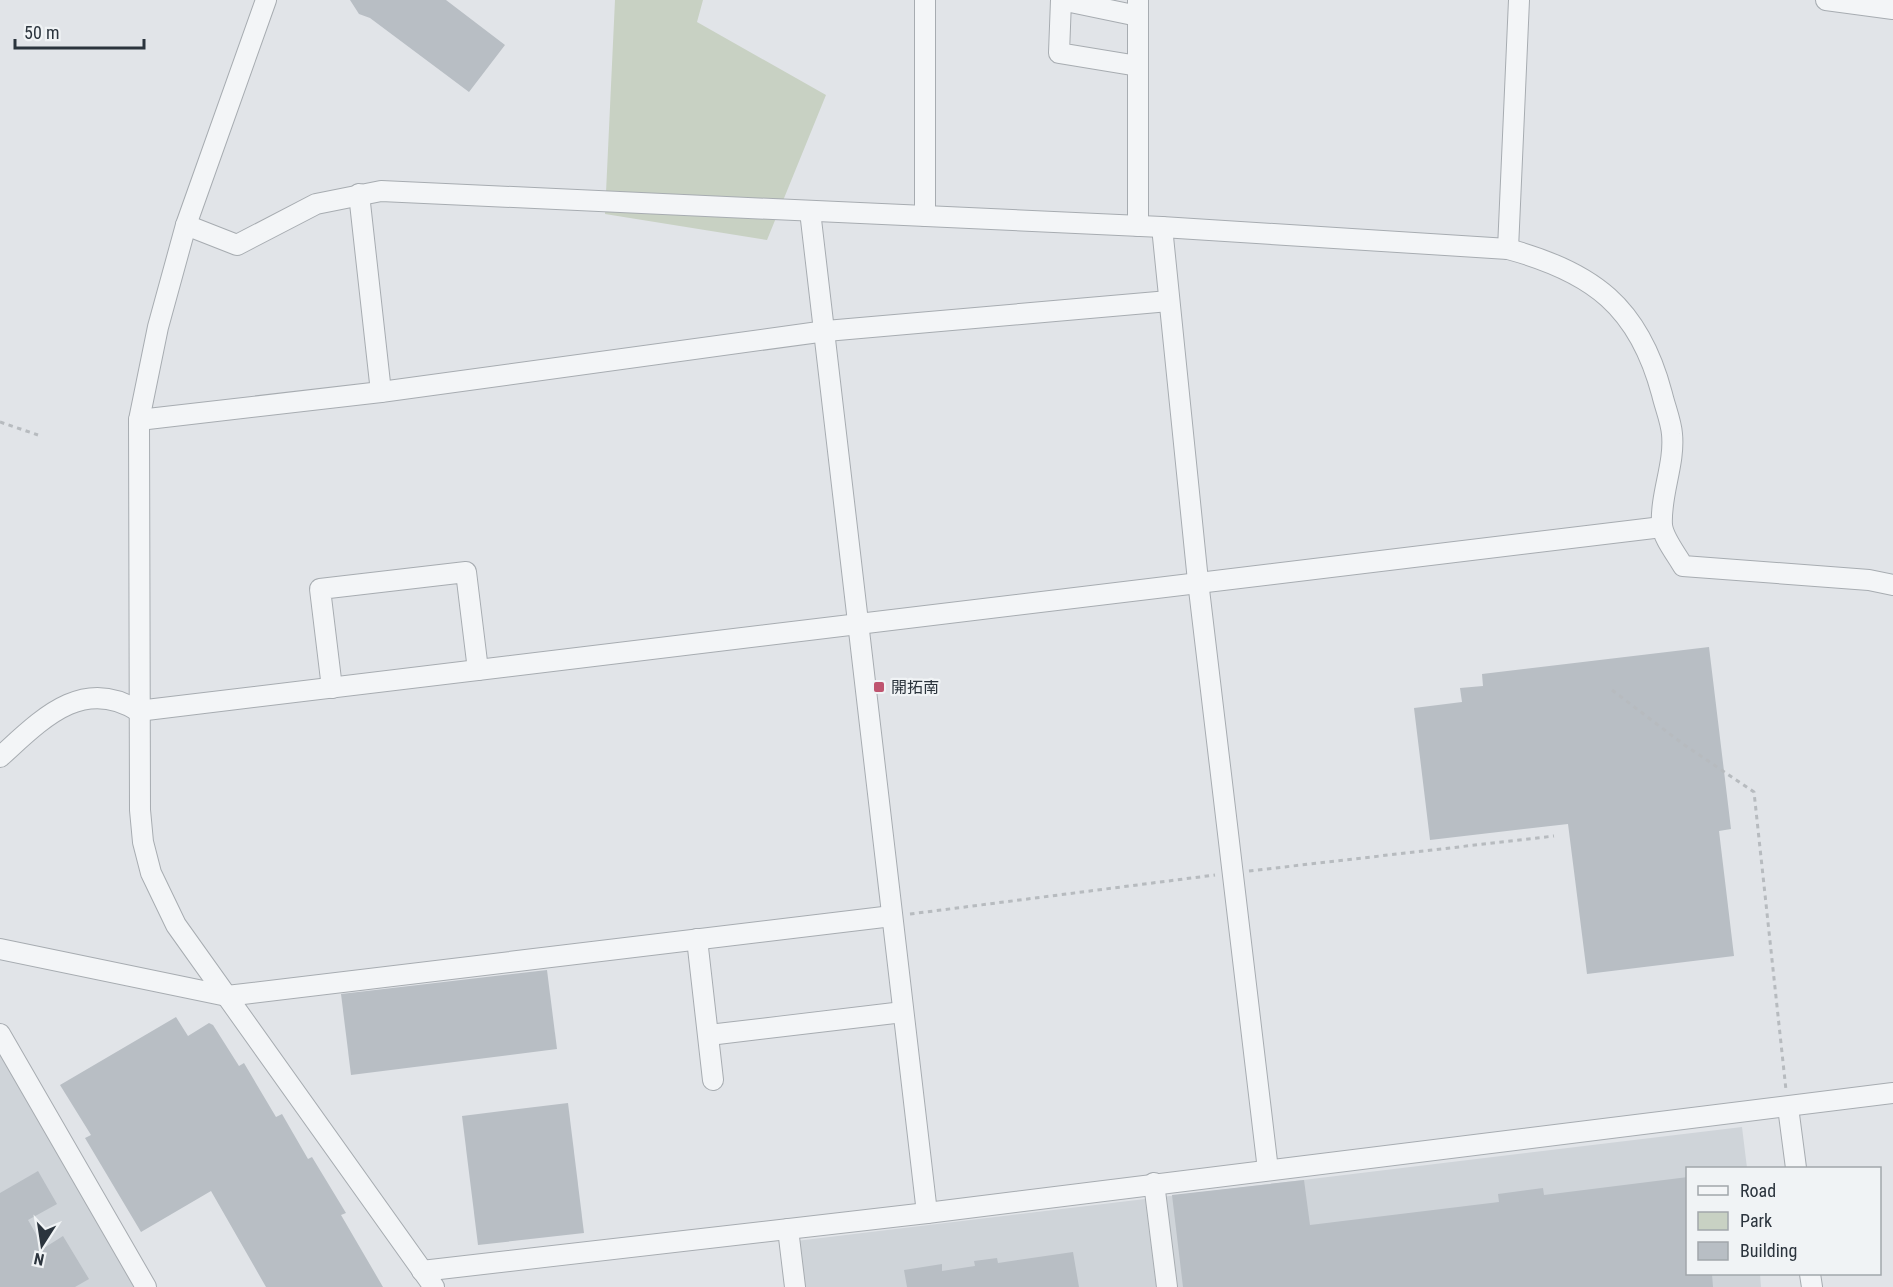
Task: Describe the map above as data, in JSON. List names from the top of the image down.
{
  "places": {
    "transit": ["開拓南"]
  },
  "legend": ["Road", "Park", "Building"],
  "scale_bar": "50 m",
  "north": "bottom"
}
